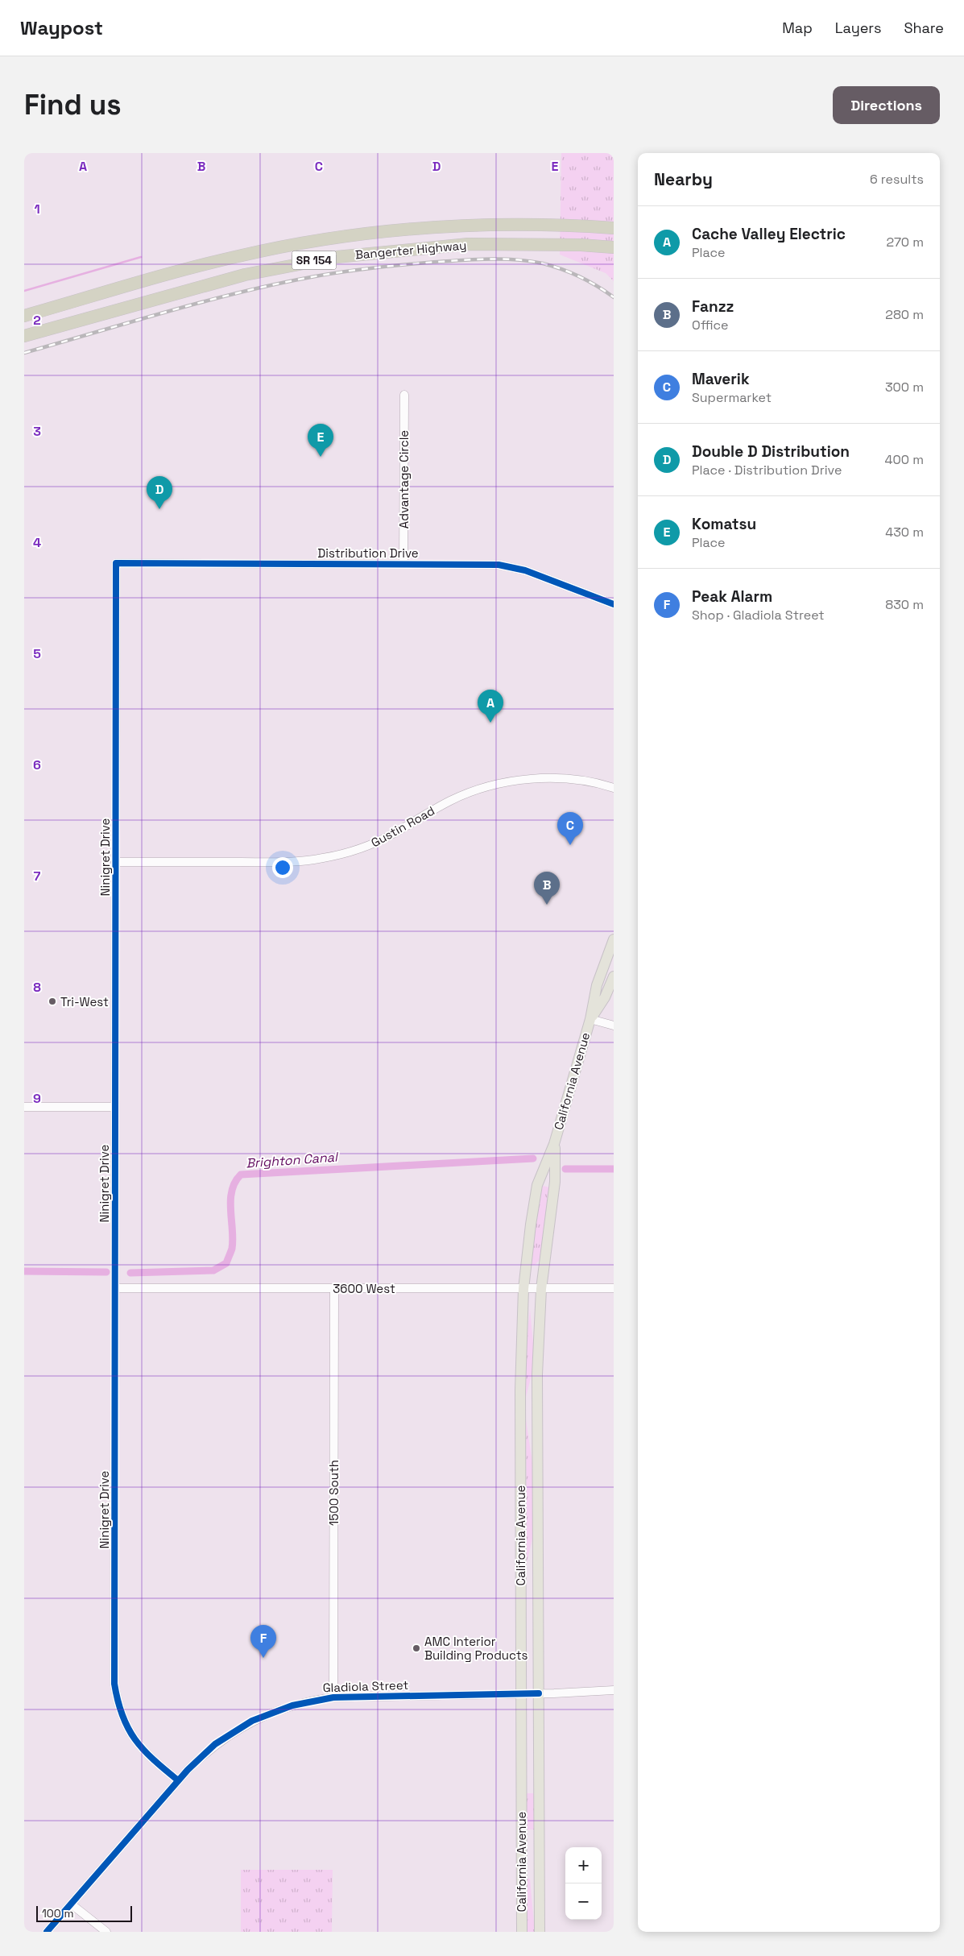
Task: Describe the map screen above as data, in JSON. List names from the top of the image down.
{
  "streets": {
    "highway": ["Bangerter Highway", "SR 154"],
    "main road": ["California Avenue"],
    "street": [
      "Advantage Circle",
      "Distribution Drive",
      "Gustin Road",
      "Ninigret Drive",
      "3600 West",
      "1500 South",
      "Gladiola Street"
    ]
  },
  "crossings": [
    ["Advantage Circle", "Distribution Drive"],
    ["Distribution Drive", "Ninigret Drive"],
    ["Gustin Road", "Ninigret Drive"],
    ["Ninigret Drive", "3600 West"],
    ["Ninigret Drive", "Gladiola Street"],
    ["California Avenue", "3600 West"],
    ["California Avenue", "Gladiola Street"],
    ["3600 West", "1500 South"],
    ["1500 South", "Gladiola Street"]
  ],
  "water": ["Brighton Canal"],
  "places": ["Tri-West", "AMC Interior Building Products"],
  "scale_bar": "100 m",
  "page": {
    "header": "Waypost",
    "nav": ["Map", "Layers", "Share"],
    "buttons": "Directions",
    "title": "Find us",
    "heading": ["Nearby", "6 results"],
    "list": [
      {
        "mark": "A",
        "name": "Cache Valley Electric",
        "note": "Place",
        "value": "270 m"
      },
      {
        "mark": "B",
        "name": "Fanzz",
        "note": "Office",
        "value": "280 m"
      },
      {
        "mark": "C",
        "name": "Maverik",
        "note": "Supermarket",
        "value": "300 m"
      },
      {
        "mark": "D",
        "name": "Double D Distribution",
        "note": "Place · Distribution Drive",
        "value": "400 m"
      },
      {
        "mark": "E",
        "name": "Komatsu",
        "note": "Place",
        "value": "430 m"
      },
      {
        "mark": "F",
        "name": "Peak Alarm",
        "note": "Shop · Gladiola Street",
        "value": "830 m"
      }
    ],
    "pins": [
      "E",
      "D",
      "A",
      "C",
      "B",
      "F"
    ],
    "map_buttons": ["+", "−"],
    "scale": "100 m"
  },
  "grid": {
    "columns": [
      "A",
      "B",
      "C",
      "D",
      "E"
    ],
    "rows": [
      "1",
      "2",
      "3",
      "4",
      "5",
      "6",
      "7",
      "8",
      "9"
    ]
  }
}
